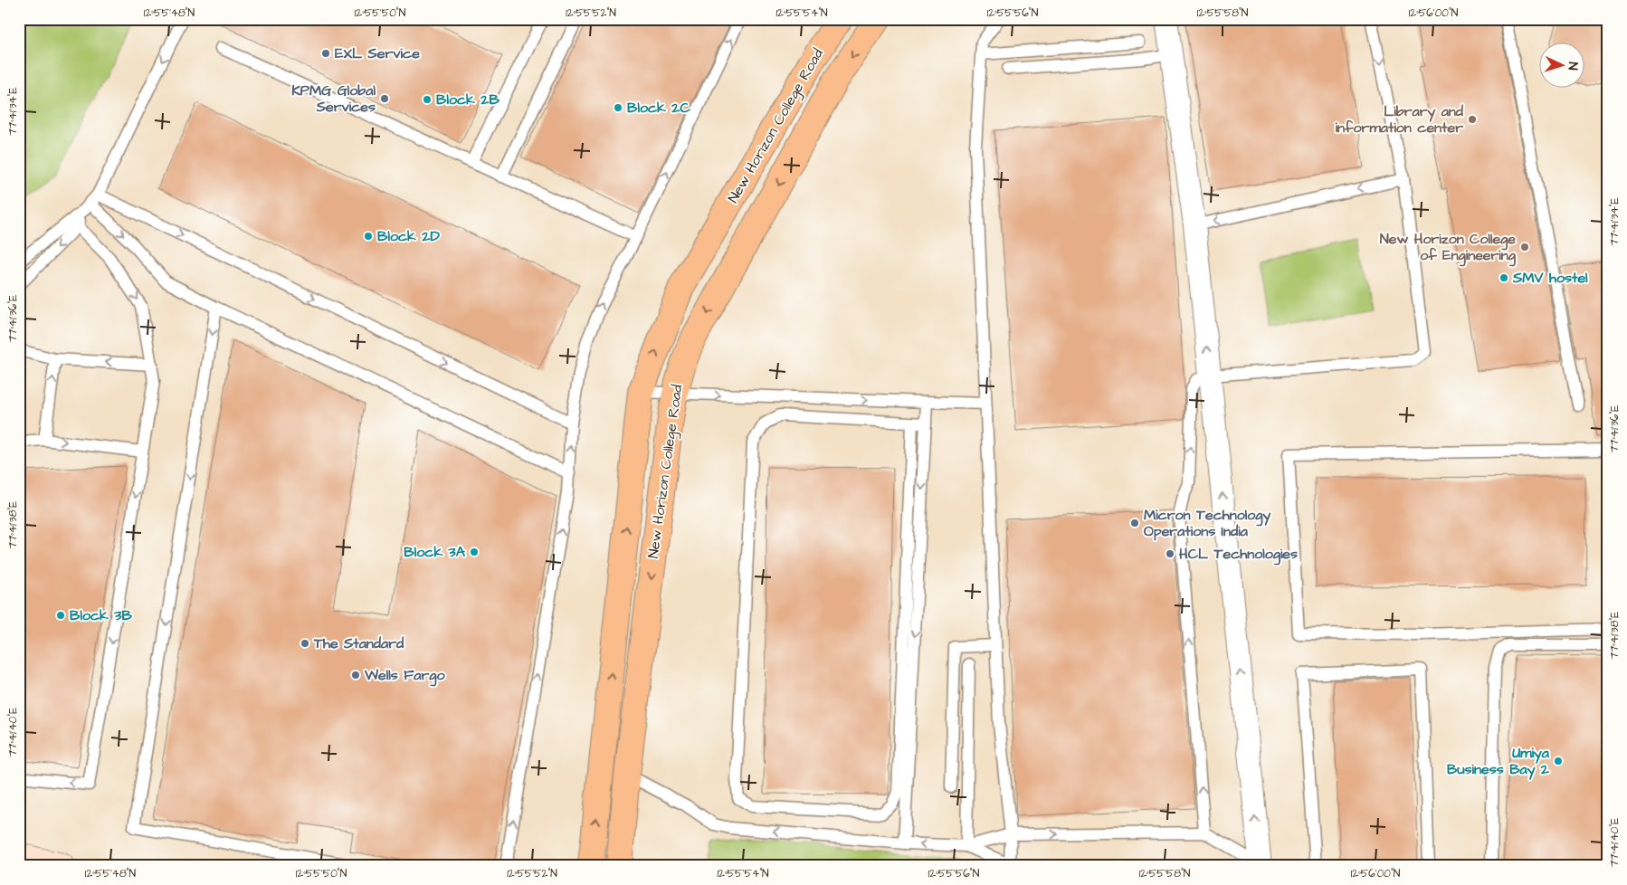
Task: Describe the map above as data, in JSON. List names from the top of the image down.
{
  "streets": {
    "main road": ["New Horizon College Road"]
  },
  "places": [
    "EXL Service",
    "KPMG Global Services",
    "Block 2B",
    "Block 2C",
    "Library and information center",
    "Block 2D",
    "New Horizon College of Engineering",
    "SMV hostel",
    "Micron Technology Operations India",
    "Block 3A",
    "HCL Technologies",
    "Block 3B",
    "The Standard",
    "Wells Fargo",
    "Umiya Business Bay 2"
  ],
  "north": "right",
  "coordinates": [
    "12°55'48\"N",
    "12°55'50\"N",
    "12°55'52\"N",
    "12°55'54\"N",
    "12°55'56\"N",
    "12°55'58\"N",
    "12°56'00\"N",
    "77°41'34\"E",
    "77°41'36\"E",
    "77°41'38\"E",
    "77°41'40\"E"
  ]
}
